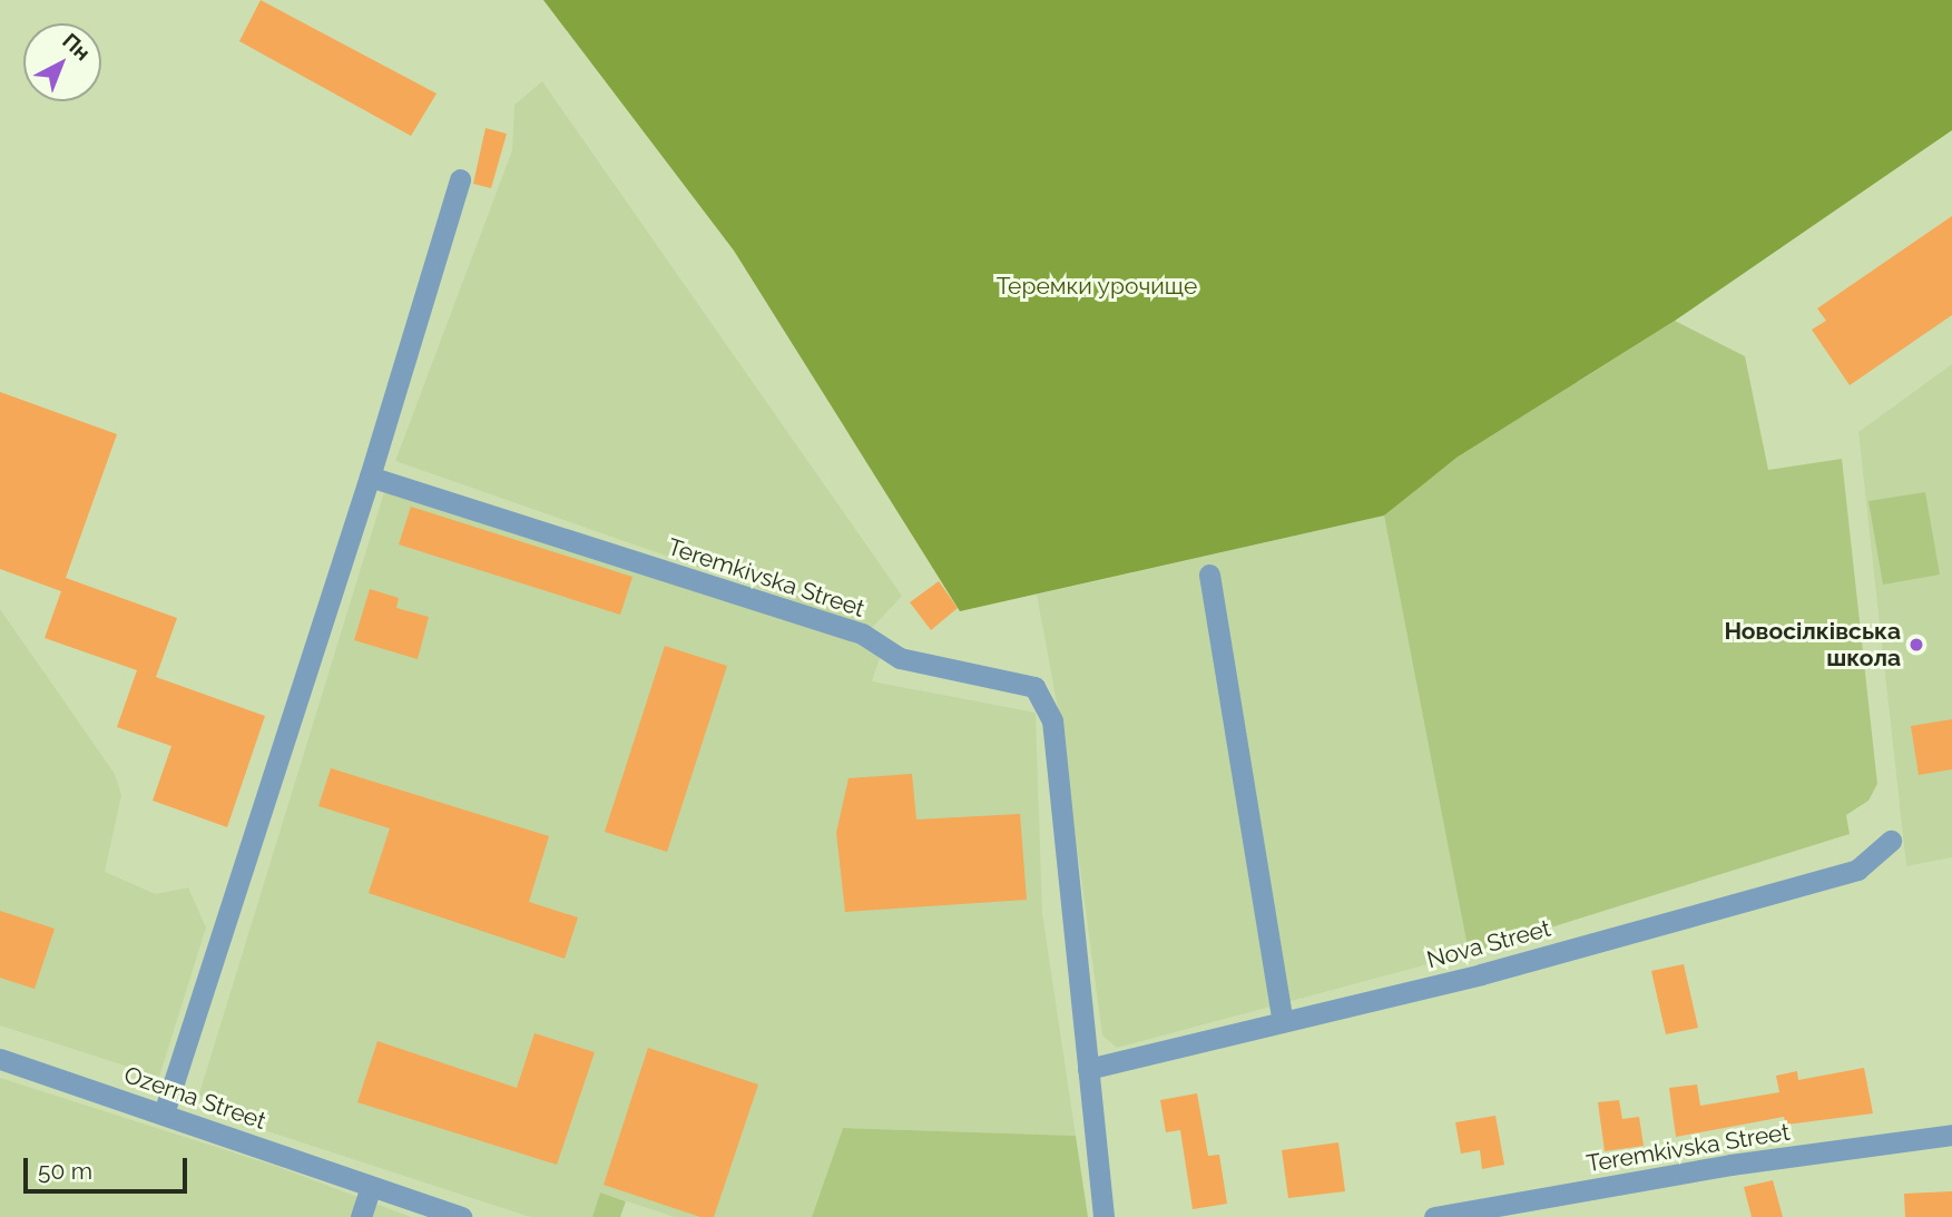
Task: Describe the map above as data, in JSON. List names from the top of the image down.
{
  "streets": {
    "street": ["Teremkivska Street", "Nova Street", "Ozerna Street"]
  },
  "crossings": [
    ["Teremkivska Street", "Nova Street"]
  ],
  "parks": ["Теремки урочище"],
  "places": ["Новосілківська школа"],
  "scale_bar": "50 m",
  "north": "top right"
}
